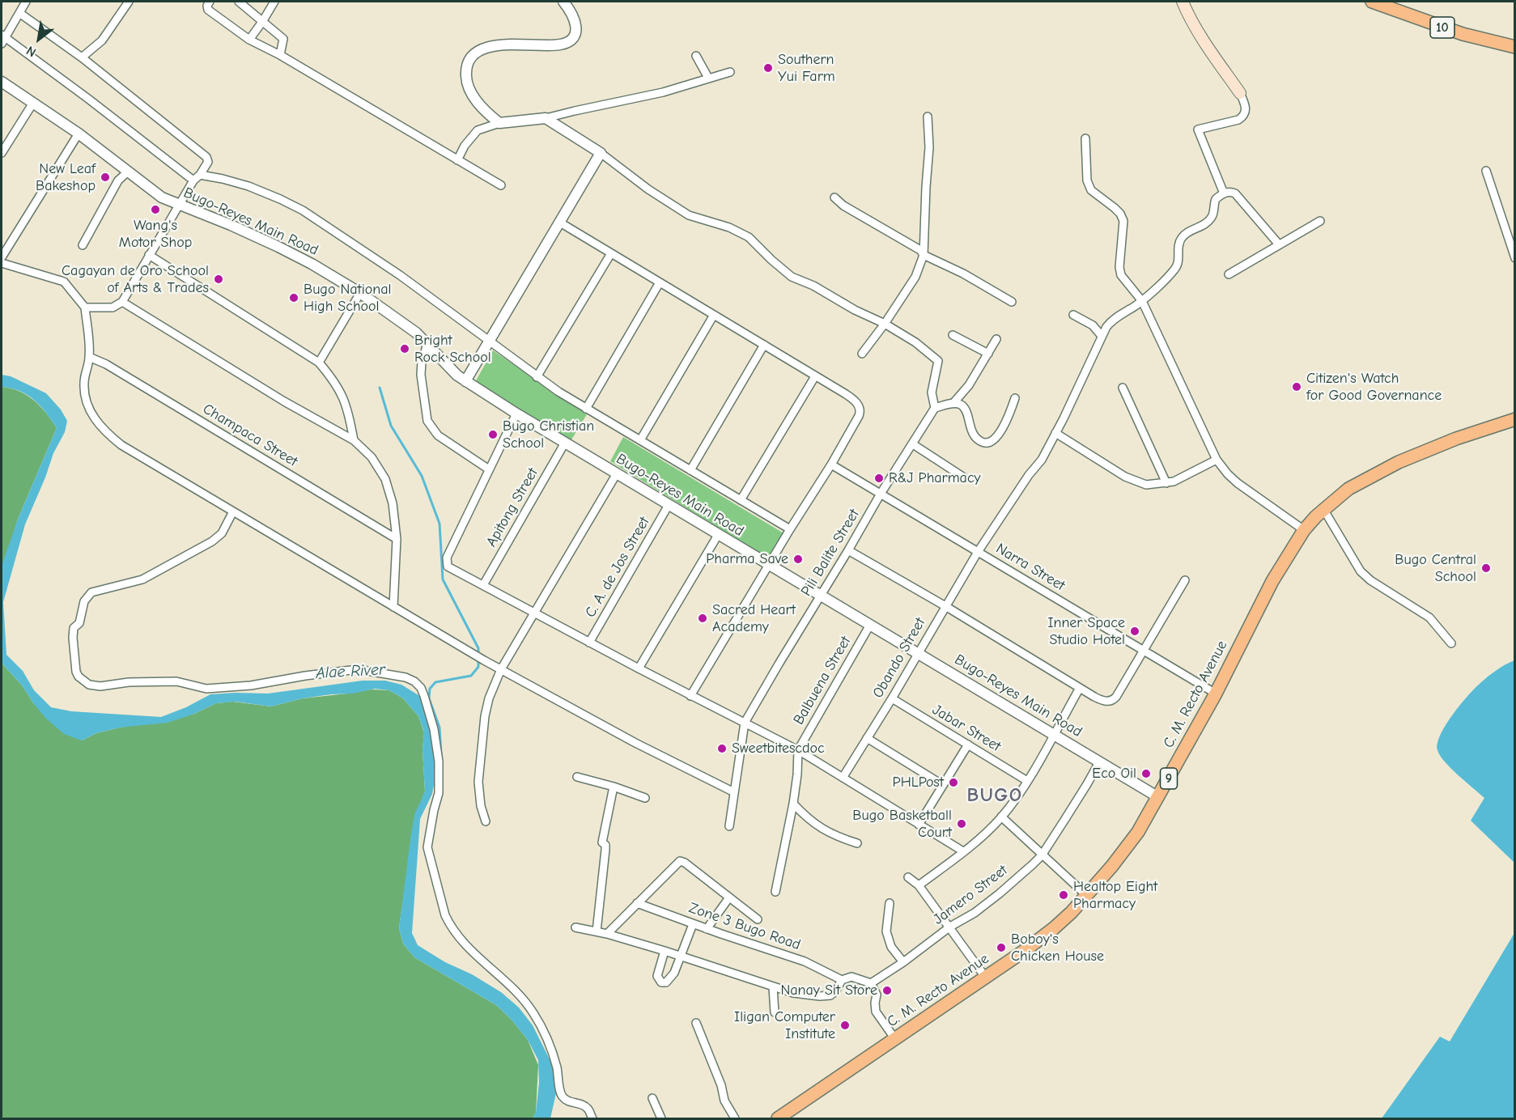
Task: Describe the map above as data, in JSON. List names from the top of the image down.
{
  "streets": {
    "highway": ["10", "C. M. Recto Avenue", "9"],
    "street": [
      "Bugo-Reyes Main Road",
      "Champaca Street",
      "Apitong Street",
      "Pili Balite Street",
      "C. A. de Jos Street",
      "Narra Street",
      "Obando Street",
      "Balbuena Street",
      "Jabar Street",
      "Jamero Street",
      "Zone 3 Bugo Road"
    ]
  },
  "crossings": [
    ["Bugo-Reyes Main Road", "Apitong Street"],
    ["Bugo-Reyes Main Road", "Pili Balite Street"],
    ["Bugo-Reyes Main Road", "C. A. de Jos Street"],
    ["Bugo-Reyes Main Road", "Obando Street"],
    ["Bugo-Reyes Main Road", "Balbuena Street"],
    ["Bugo-Reyes Main Road", "C. M. Recto Avenue"],
    ["Bugo-Reyes Main Road", "Jamero Street"],
    ["Pili Balite Street", "Narra Street"],
    ["Narra Street", "Obando Street"],
    ["Narra Street", "C. M. Recto Avenue"],
    ["Obando Street", "Jabar Street"]
  ],
  "districts": ["BUGO"],
  "water": ["Alae River"],
  "places": [
    "Southern Yui Farm",
    "New Leaf Bakeshop",
    "Wang's Motor Shop",
    "Cagayan de Oro School of Arts & Trades",
    "Bugo National High School",
    "Bright Rock School",
    "Citizen's Watch for Good Governance",
    "Bugo Christian School",
    "R&J Pharmacy",
    "Pharma Save",
    "Bugo Central School",
    "Sacred Heart Academy",
    "Inner Space Studio Hotel",
    "Sweetbitescdoc",
    "Eco Oil",
    "PHLPost",
    "Bugo Basketball Court",
    "Healtop Eight Pharmacy",
    "Boboy's Chicken House",
    "Nanay Sit Store",
    "Iligan Computer Institute"
  ],
  "north": "bottom left"
}
